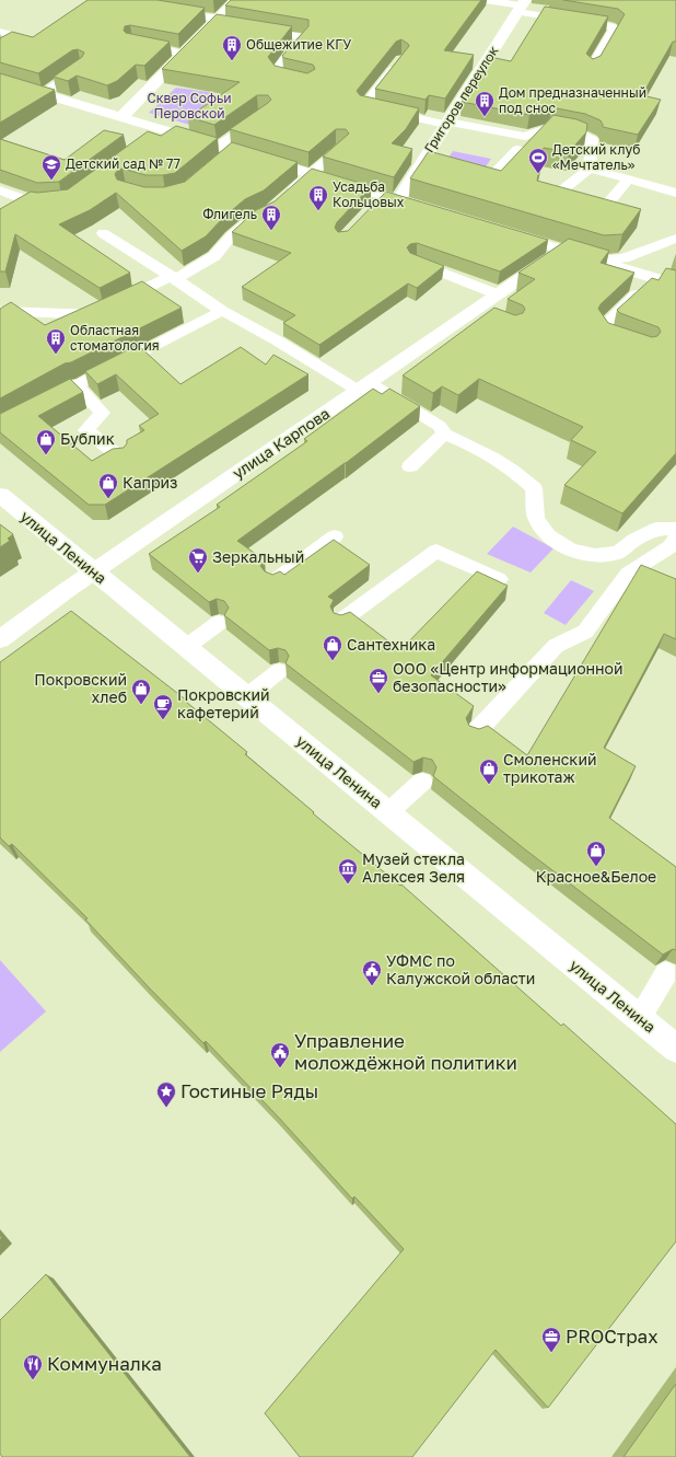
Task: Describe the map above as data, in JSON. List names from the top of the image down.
{
  "streets": {
    "street": ["Григоров переулок", "улица Карпова", "улица Ленина"]
  },
  "crossings": [
    ["улица Карпова", "улица Ленина"]
  ],
  "parks": ["Сквер Софьи Перовской"],
  "places": {
    "building": [
      "Общежитие КГУ",
      "Дом предназначенный под снос",
      "Усадьба Кольцовых",
      "Флигель",
      "Областная стоматология"
    ],
    "sports": ["Детский клуб «Мечтатель»"],
    "school or university": ["Детский сад № 77"],
    "shop": [
      "Бублик",
      "Каприз",
      "Сантехника",
      "Покровский хлеб",
      "Смоленский трикотаж",
      "Красное&Белое"
    ],
    "supermarket": ["Зеркальный"],
    "office": ["ООО «Центр информационной безопасности»", "PROСтрах"],
    "cafe": ["Покровский кафетерий"],
    "museum": ["Музей стекла Алексея Зеля"],
    "public building": ["УФМС по Калужской области", "Управление молождёжной политики"],
    "place": ["Гостиные Ряды"],
    "restaurant": ["Коммуналка"]
  }
}
